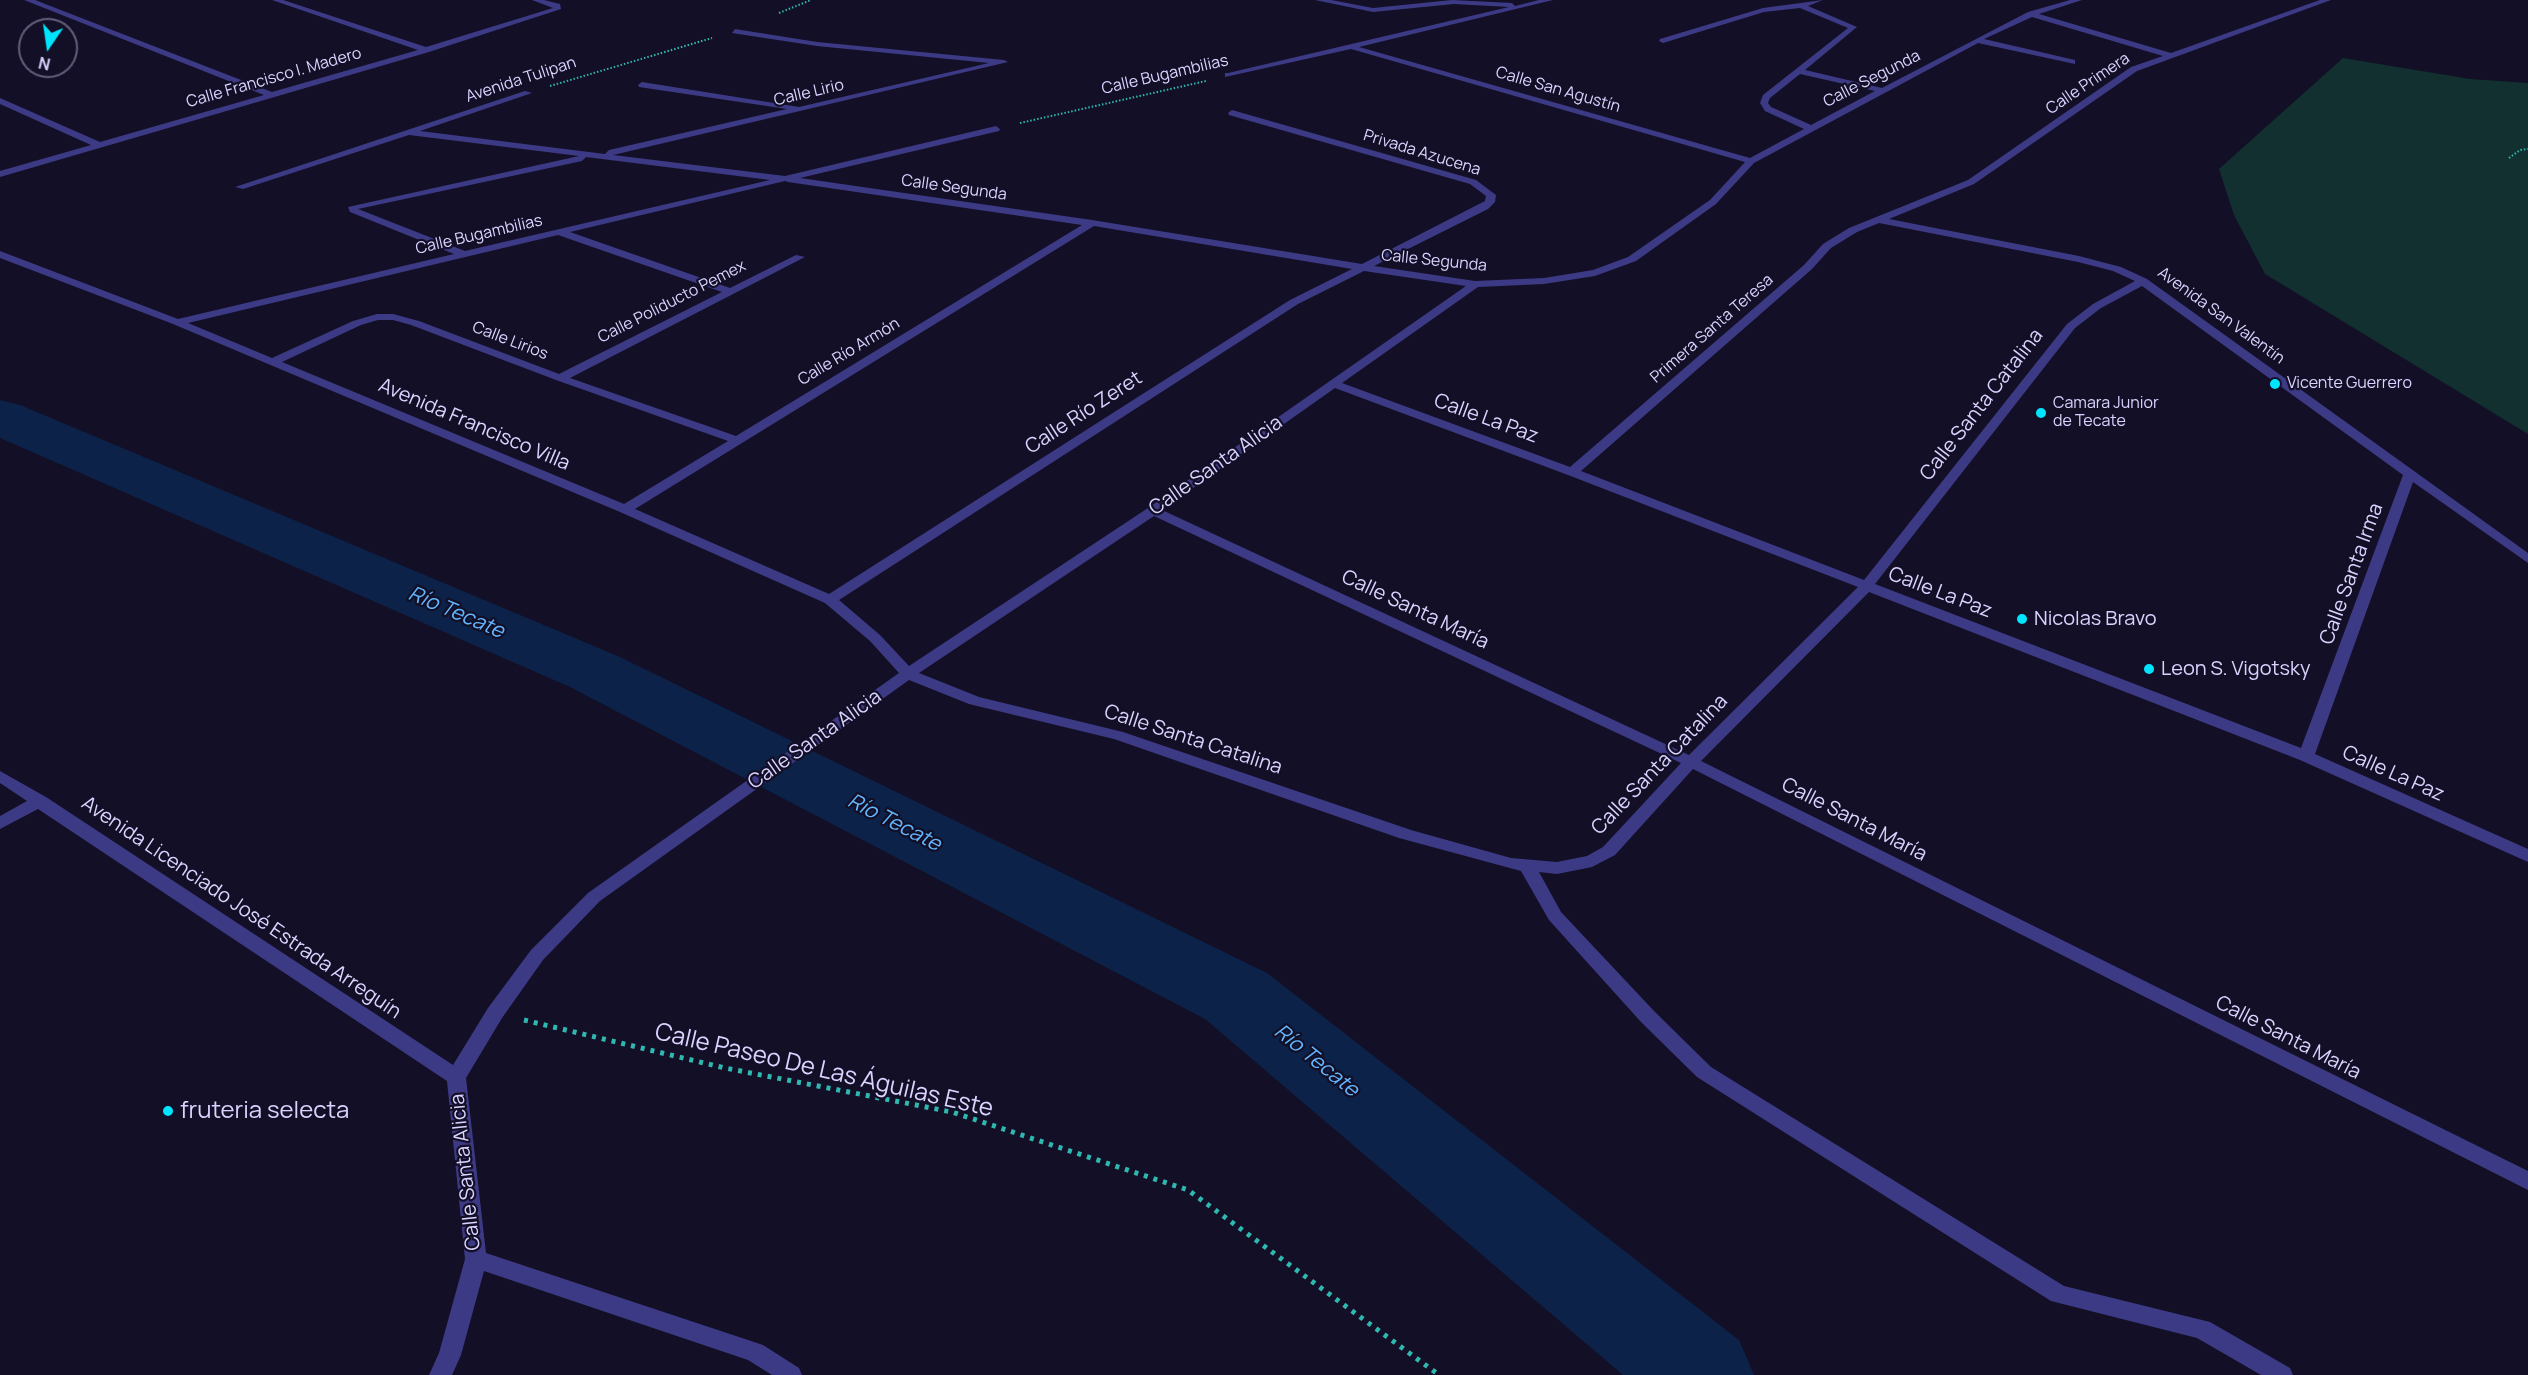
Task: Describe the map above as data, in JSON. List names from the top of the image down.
{
  "streets": {
    "street": [
      "Calle Bugambilias",
      "Calle Francisco I. Madero",
      "Calle Segunda",
      "Avenida Tulipan",
      "Calle Primera",
      "Calle San Agustín",
      "Calle Lirio",
      "Privada Azucena",
      "Calle Poliducto Pemex",
      "Avenida San Valentín",
      "Primera Santa Teresa",
      "Calle Lirios",
      "Calle Río Armón",
      "Calle Santa Catalina",
      "Calle Río Zeret",
      "Calle La Paz",
      "Avenida Francisco Villa",
      "Calle Santa Alicia",
      "Calle Santa Irma",
      "Calle Santa María",
      "Avenida Licenciado José Estrada Arreguín"
    ],
    "path": ["Calle Paseo De Las Águilas Este"]
  },
  "crossings": [
    ["Calle Bugambilias", "Calle Segunda"],
    ["Calle Bugambilias", "Avenida Tulipan"],
    ["Calle Bugambilias", "Calle San Agustín"],
    ["Calle Bugambilias", "Calle Lirio"],
    ["Calle Bugambilias", "Avenida Francisco Villa"],
    ["Calle Segunda", "Calle San Agustín"],
    ["Calle Segunda", "Privada Azucena"],
    ["Calle Segunda", "Calle Río Armón"],
    ["Calle Segunda", "Calle Río Zeret"],
    ["Calle Segunda", "Calle Santa Alicia"],
    ["Avenida Tulipan", "Calle Lirio"],
    ["Calle Primera", "Avenida San Valentín"],
    ["Calle Primera", "Primera Santa Teresa"],
    ["Privada Azucena", "Calle Río Zeret"],
    ["Calle Poliducto Pemex", "Calle Lirios"],
    ["Avenida San Valentín", "Primera Santa Teresa"],
    ["Avenida San Valentín", "Calle Santa Catalina"],
    ["Avenida San Valentín", "Calle Santa Irma"],
    ["Primera Santa Teresa", "Calle La Paz"],
    ["Calle Lirios", "Calle Río Armón"],
    ["Calle Lirios", "Avenida Francisco Villa"],
    ["Calle Río Armón", "Avenida Francisco Villa"],
    ["Calle Santa Catalina", "Calle La Paz"],
    ["Calle Santa Catalina", "Avenida Francisco Villa"],
    ["Calle Santa Catalina", "Calle Santa Alicia"],
    ["Calle Santa Catalina", "Calle Santa María"],
    ["Calle Río Zeret", "Avenida Francisco Villa"],
    ["Calle La Paz", "Calle Santa Alicia"],
    ["Calle La Paz", "Calle Santa Irma"],
    ["Avenida Francisco Villa", "Calle Santa Alicia"],
    ["Calle Santa Alicia", "Calle Santa María"],
    ["Calle Santa Alicia", "Avenida Licenciado José Estrada Arreguín"],
    ["Calle Santa Alicia", "Calle Paseo De Las Águilas Este"]
  ],
  "water": ["Río Tecate"],
  "places": [
    "Vicente Guerrero",
    "Camara Junior de Tecate",
    "Nicolas Bravo",
    "Leon S. Vigotsky",
    "fruteria selecta"
  ],
  "north": "bottom"
}
